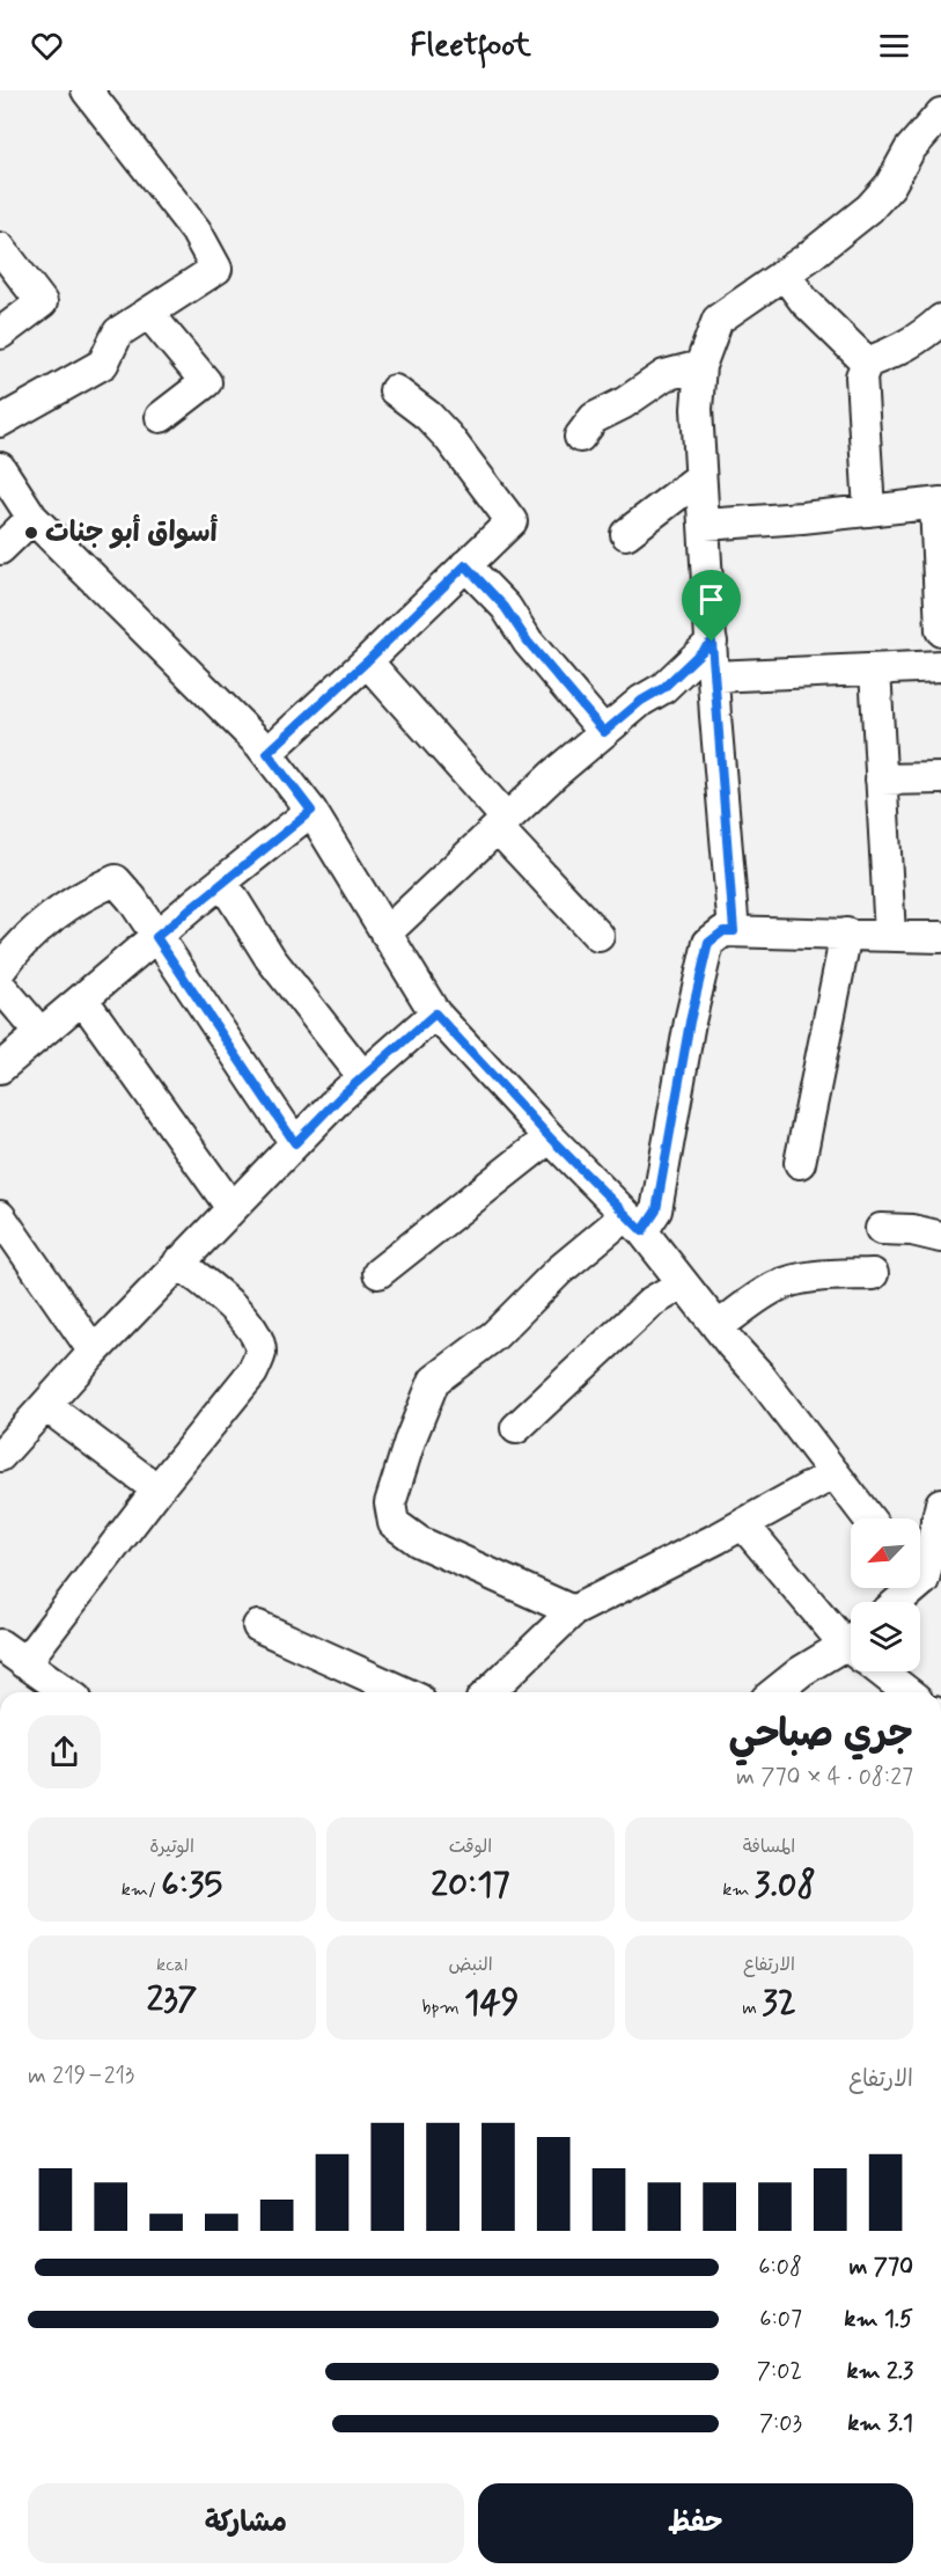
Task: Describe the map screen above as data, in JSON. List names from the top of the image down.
{
  "places": ["أسواق أبو جنات"],
  "north": "bottom left",
  "page": {
    "header": "Fleetfoot",
    "heading": ["جري صباحي", "08:27 · 4 × 770 m"],
    "stats": [
      ["المسافة", "3.08 km"],
      ["الوقت", "20:17"],
      ["الوتيرة", "6:35 /km"],
      ["الارتفاع", "32 m"],
      ["النبض", "149 bpm"],
      ["kcal", "237"]
    ],
    "chart": ["الارتفاع", "213–219 m"],
    "list": [
      {
        "name": "770 m",
        "note": "6:08"
      },
      {
        "name": "1.5 km",
        "note": "6:07"
      },
      {
        "name": "2.3 km",
        "note": "7:02"
      },
      {
        "name": "3.1 km",
        "note": "7:03"
      }
    ],
    "buttons": ["حفظ", "مشاركة"]
  }
}
